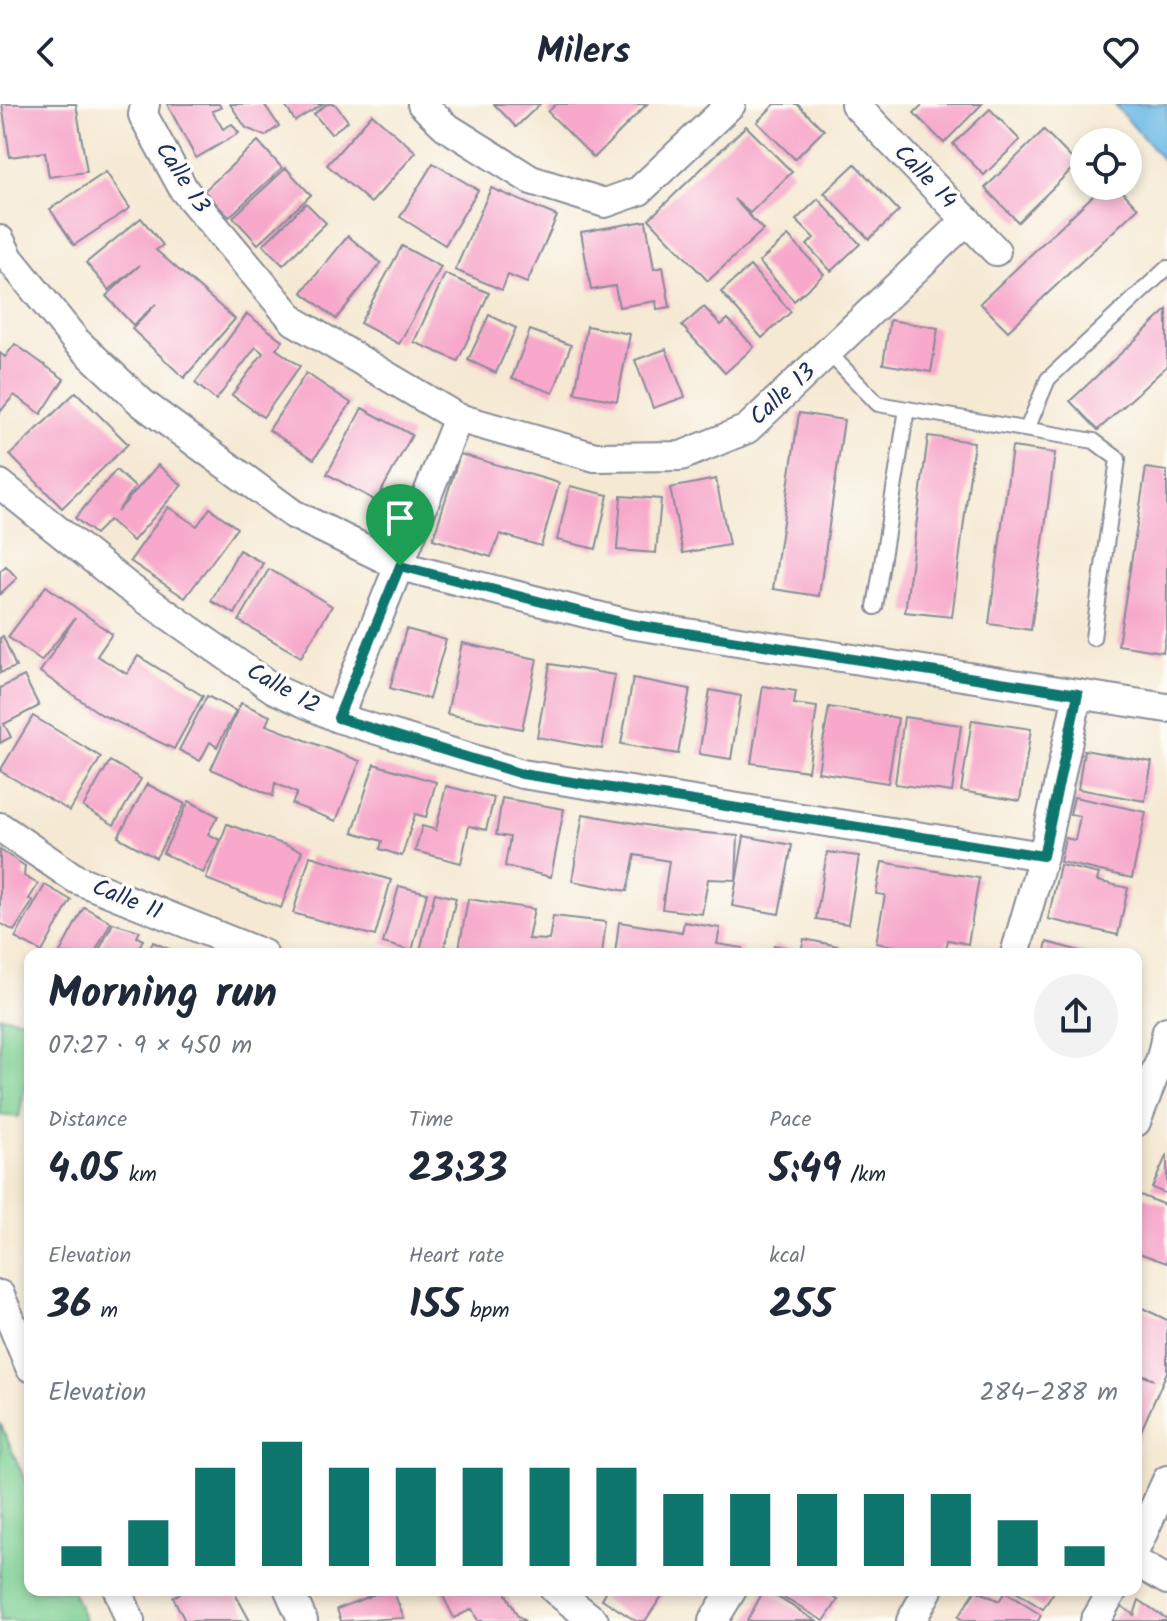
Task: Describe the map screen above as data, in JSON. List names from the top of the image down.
{
  "streets": {
    "street": [
      "Calle 14",
      "Calle 13",
      "Calle 12",
      "Calle 11"
    ]
  },
  "crossings": [
    ["Calle 14", "Calle 13"]
  ],
  "page": {
    "header": "Milers",
    "heading": ["Morning run", "07:27 · 9 × 450 m"],
    "stats": [
      ["Distance", "4.05 km"],
      ["Time", "23:33"],
      ["Pace", "5:49 /km"],
      ["Elevation", "36 m"],
      ["Heart rate", "155 bpm"],
      ["kcal", "255"]
    ],
    "chart": ["Elevation", "284–288 m"]
  }
}
